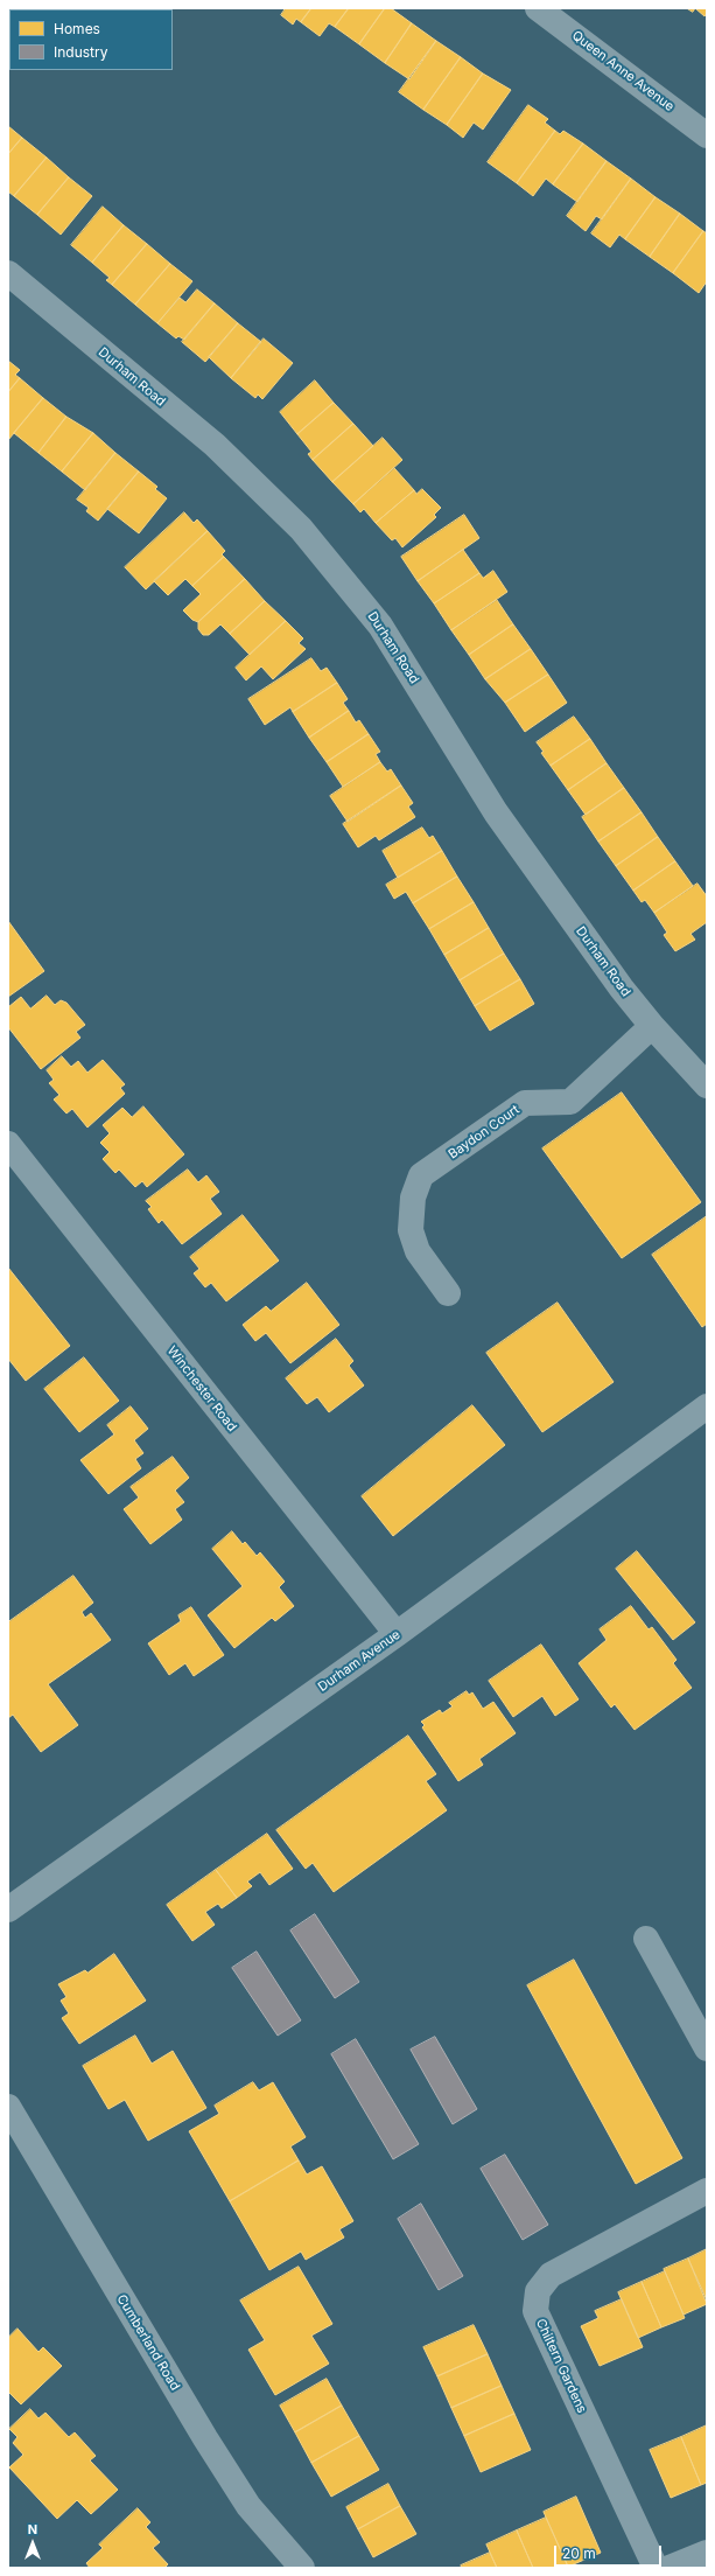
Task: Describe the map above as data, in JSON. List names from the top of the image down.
{
  "streets": {
    "street": [
      "Queen Anne Avenue",
      "Durham Road",
      "Baydon Court",
      "Winchester Road",
      "Durham Avenue",
      "Cumberland Road",
      "Chiltern Gardens"
    ]
  },
  "crossings": [
    ["Durham Road", "Baydon Court"],
    ["Winchester Road", "Durham Avenue"]
  ],
  "legend": ["Homes", "Industry"],
  "scale_bar": "20 m",
  "north": "top"
}
